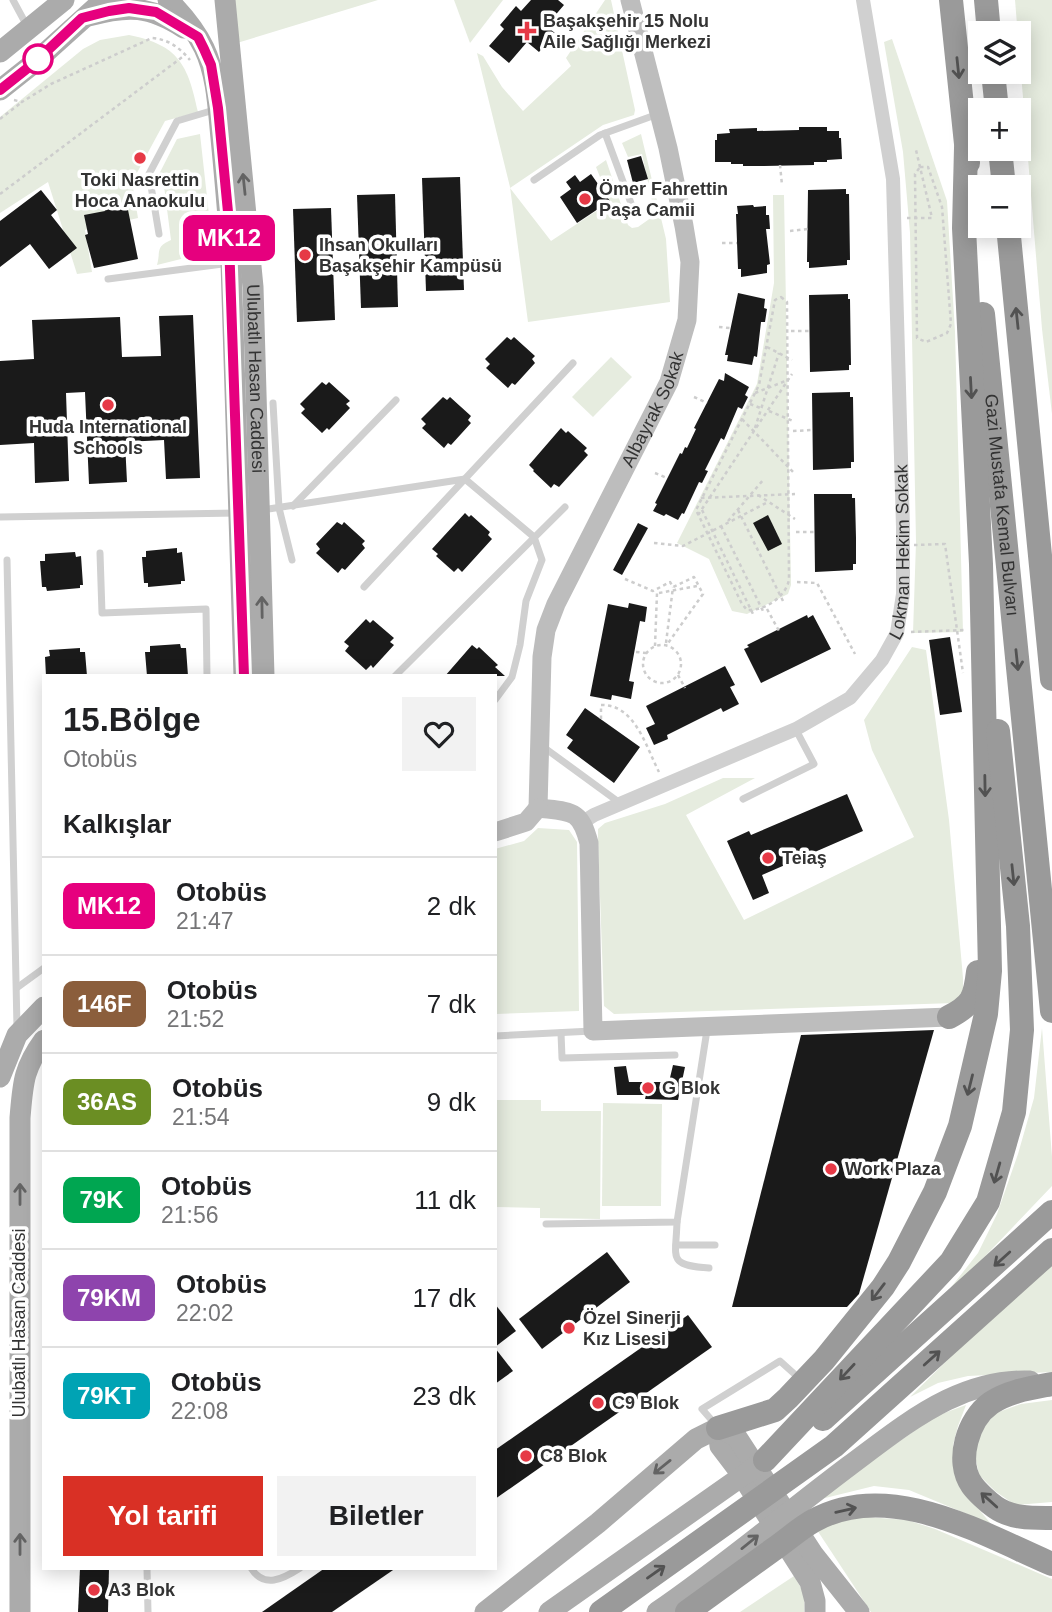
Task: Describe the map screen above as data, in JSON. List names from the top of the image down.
{
  "streets": {
    "highway": ["Gazi Mustafa Kemal Bulvarı"],
    "main road": ["Ulubatlı Hasan Caddesi"],
    "street": ["Albayrak Sokak", "Lokman Hekim Sokak"]
  },
  "places": {
    "health": ["Başakşehir 15 Nolu Aile Sağlığı Merkezi"],
    "other": [
      "Toki Nasrettin Hoca Anaokulu",
      "Ömer Fahrettin Paşa Camii",
      "Ihsan Okulları Başakşehir Kampüsü",
      "Huda International Schools",
      "Teiaş",
      "G Blok",
      "Work Plaza",
      "Özel Sinerji Kız Lisesi",
      "C9 Blok",
      "C8 Blok",
      "A3 Blok"
    ]
  },
  "lines": ["bus line MK12"],
  "page": {
    "on_map": "MK12",
    "map_buttons": ["+", "−"],
    "heading": [
      ["15.Bölge", "Otobüs"],
      "Kalkışlar"
    ],
    "list": [
      {
        "mark": "MK12",
        "name": "Otobüs",
        "note": "21:47",
        "value": "2 dk"
      },
      {
        "mark": "146F",
        "name": "Otobüs",
        "note": "21:52",
        "value": "7 dk"
      },
      {
        "mark": "36AS",
        "name": "Otobüs",
        "note": "21:54",
        "value": "9 dk"
      },
      {
        "mark": "79K",
        "name": "Otobüs",
        "note": "21:56",
        "value": "11 dk"
      },
      {
        "mark": "79KM",
        "name": "Otobüs",
        "note": "22:02",
        "value": "17 dk"
      },
      {
        "mark": "79KT",
        "name": "Otobüs",
        "note": "22:08",
        "value": "23 dk"
      }
    ],
    "buttons": ["Yol tarifi", "Biletler"]
  }
}
